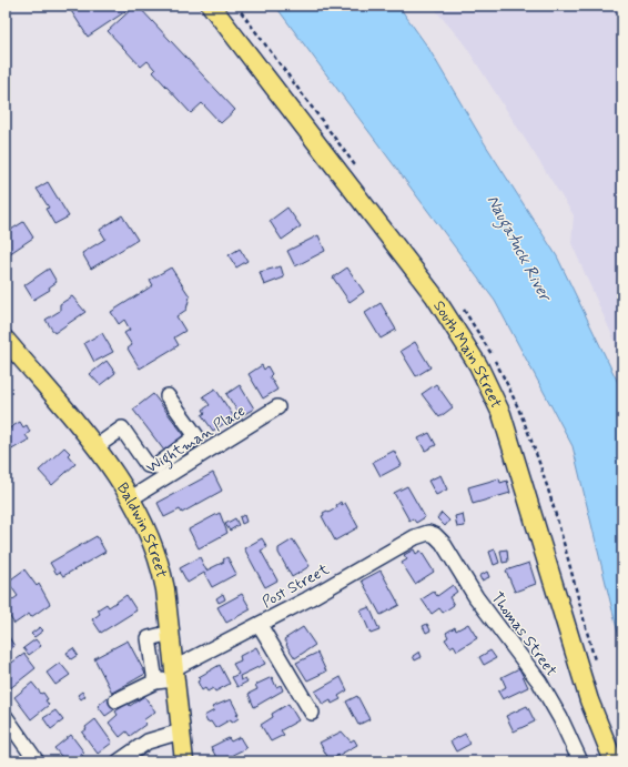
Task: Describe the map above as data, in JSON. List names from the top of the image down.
{
  "streets": {
    "main road": ["South Main Street", "Baldwin Street"],
    "street": ["Wightman Place", "Post Street", "Thomas Street"]
  },
  "crossings": [
    ["Wightman Place", "Baldwin Street"],
    ["Baldwin Street", "Post Street"],
    ["Post Street", "Thomas Street"]
  ],
  "water": ["Naugatuck River"]
}
